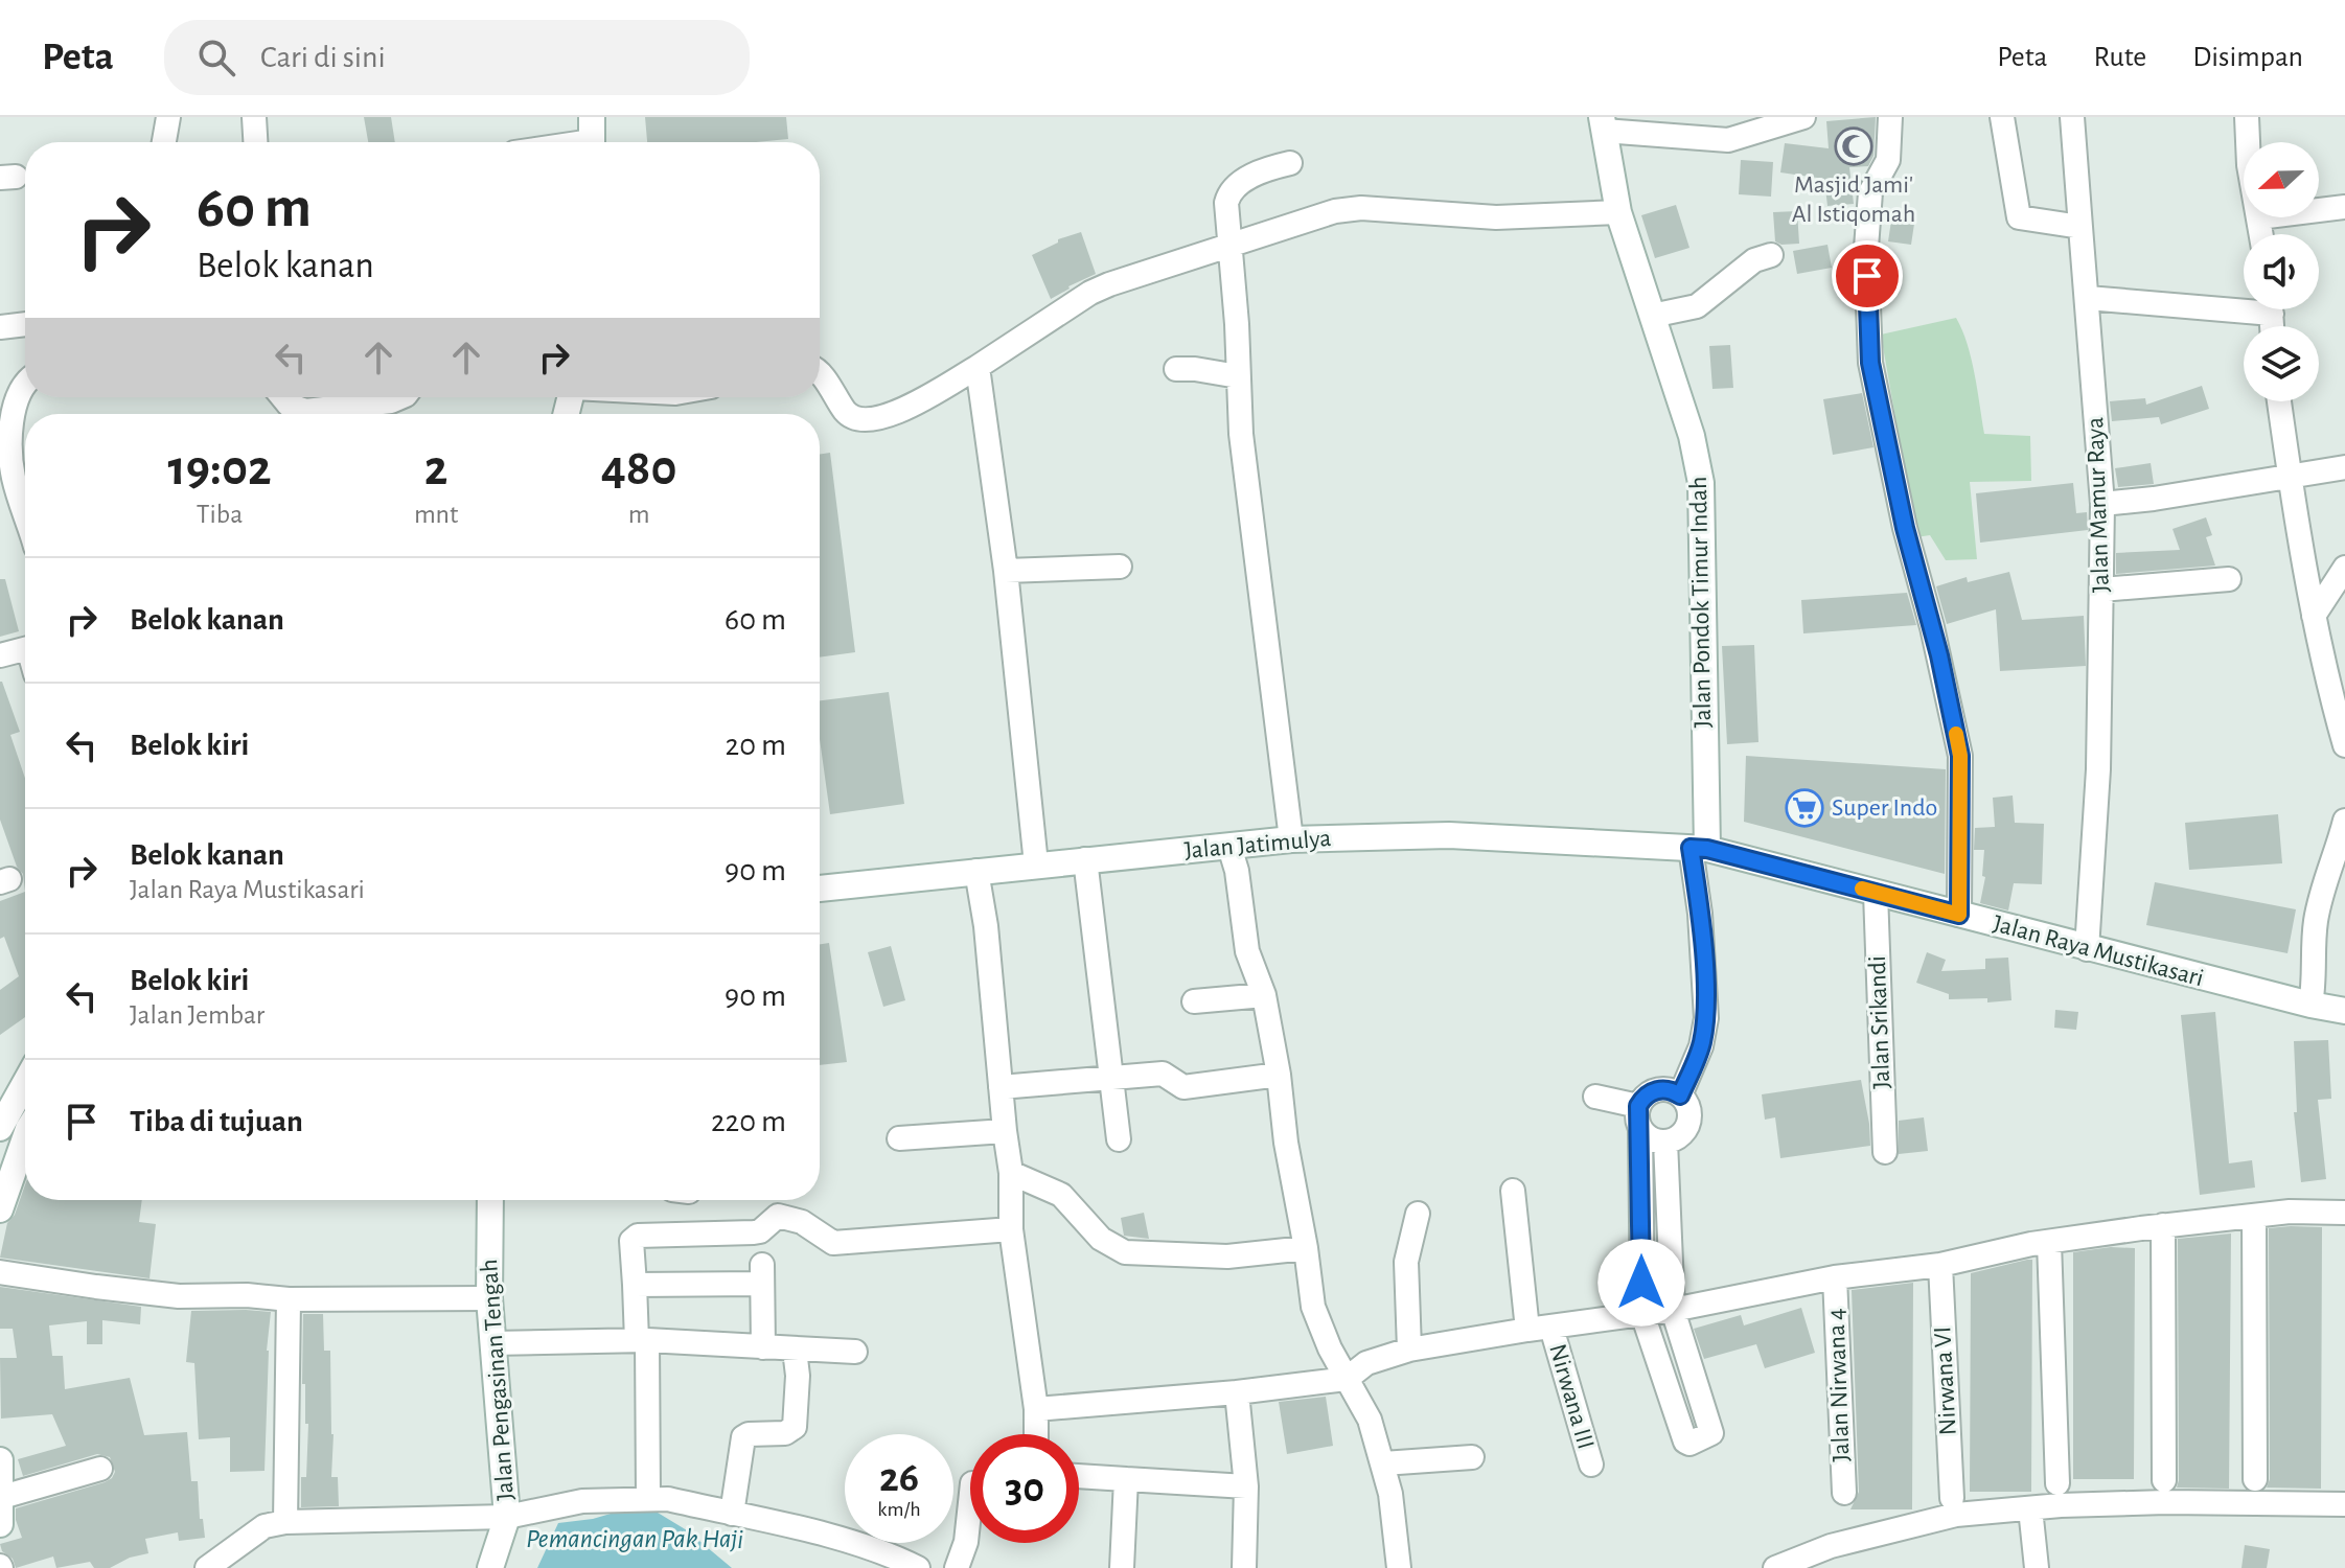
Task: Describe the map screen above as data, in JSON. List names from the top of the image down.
{
  "streets": {
    "main road": [
      "Jalan Pondok Timur Indah",
      "Jalan Jatimulya",
      "Jalan Raya Mustikasari",
      "Jalan Pengasinan Tengah"
    ],
    "street": [
      "Jalan Mamur Raya",
      "Jalan Srikandi",
      "Nirwana VI",
      "Jalan Nirwana 4",
      "Nirwana III"
    ]
  },
  "crossings": [
    ["Jalan Mamur Raya", "Jalan Raya Mustikasari"],
    ["Jalan Pondok Timur Indah", "Jalan Jatimulya"],
    ["Jalan Pondok Timur Indah", "Jalan Raya Mustikasari"],
    ["Jalan Jatimulya", "Jalan Raya Mustikasari"],
    ["Jalan Raya Mustikasari", "Jalan Srikandi"]
  ],
  "water": ["Pemancingan Pak Haji"],
  "places": {
    "mosque": ["Masjid Jami' Al Istiqomah"],
    "supermarket": ["Super Indo"]
  },
  "north": "left",
  "page": {
    "header": "Peta",
    "search": "Cari di sini",
    "nav": ["Peta", "Rute", "Disimpan"],
    "turn": ["60 m", "Belok kanan"],
    "eta": [
      "19:02",
      "Tiba",
      "2",
      "mnt",
      "480",
      "m"
    ],
    "list": [
      {
        "name": "Belok kanan",
        "value": "60 m"
      },
      {
        "name": "Belok kiri",
        "value": "20 m"
      },
      {
        "name": "Belok kanan",
        "note": "Jalan Raya Mustikasari",
        "value": "90 m"
      },
      {
        "name": "Belok kiri",
        "note": "Jalan Jembar",
        "value": "90 m"
      },
      {
        "name": "Tiba di tujuan",
        "value": "220 m"
      }
    ],
    "speed": "26 km/h",
    "limit": "30"
  }
}
